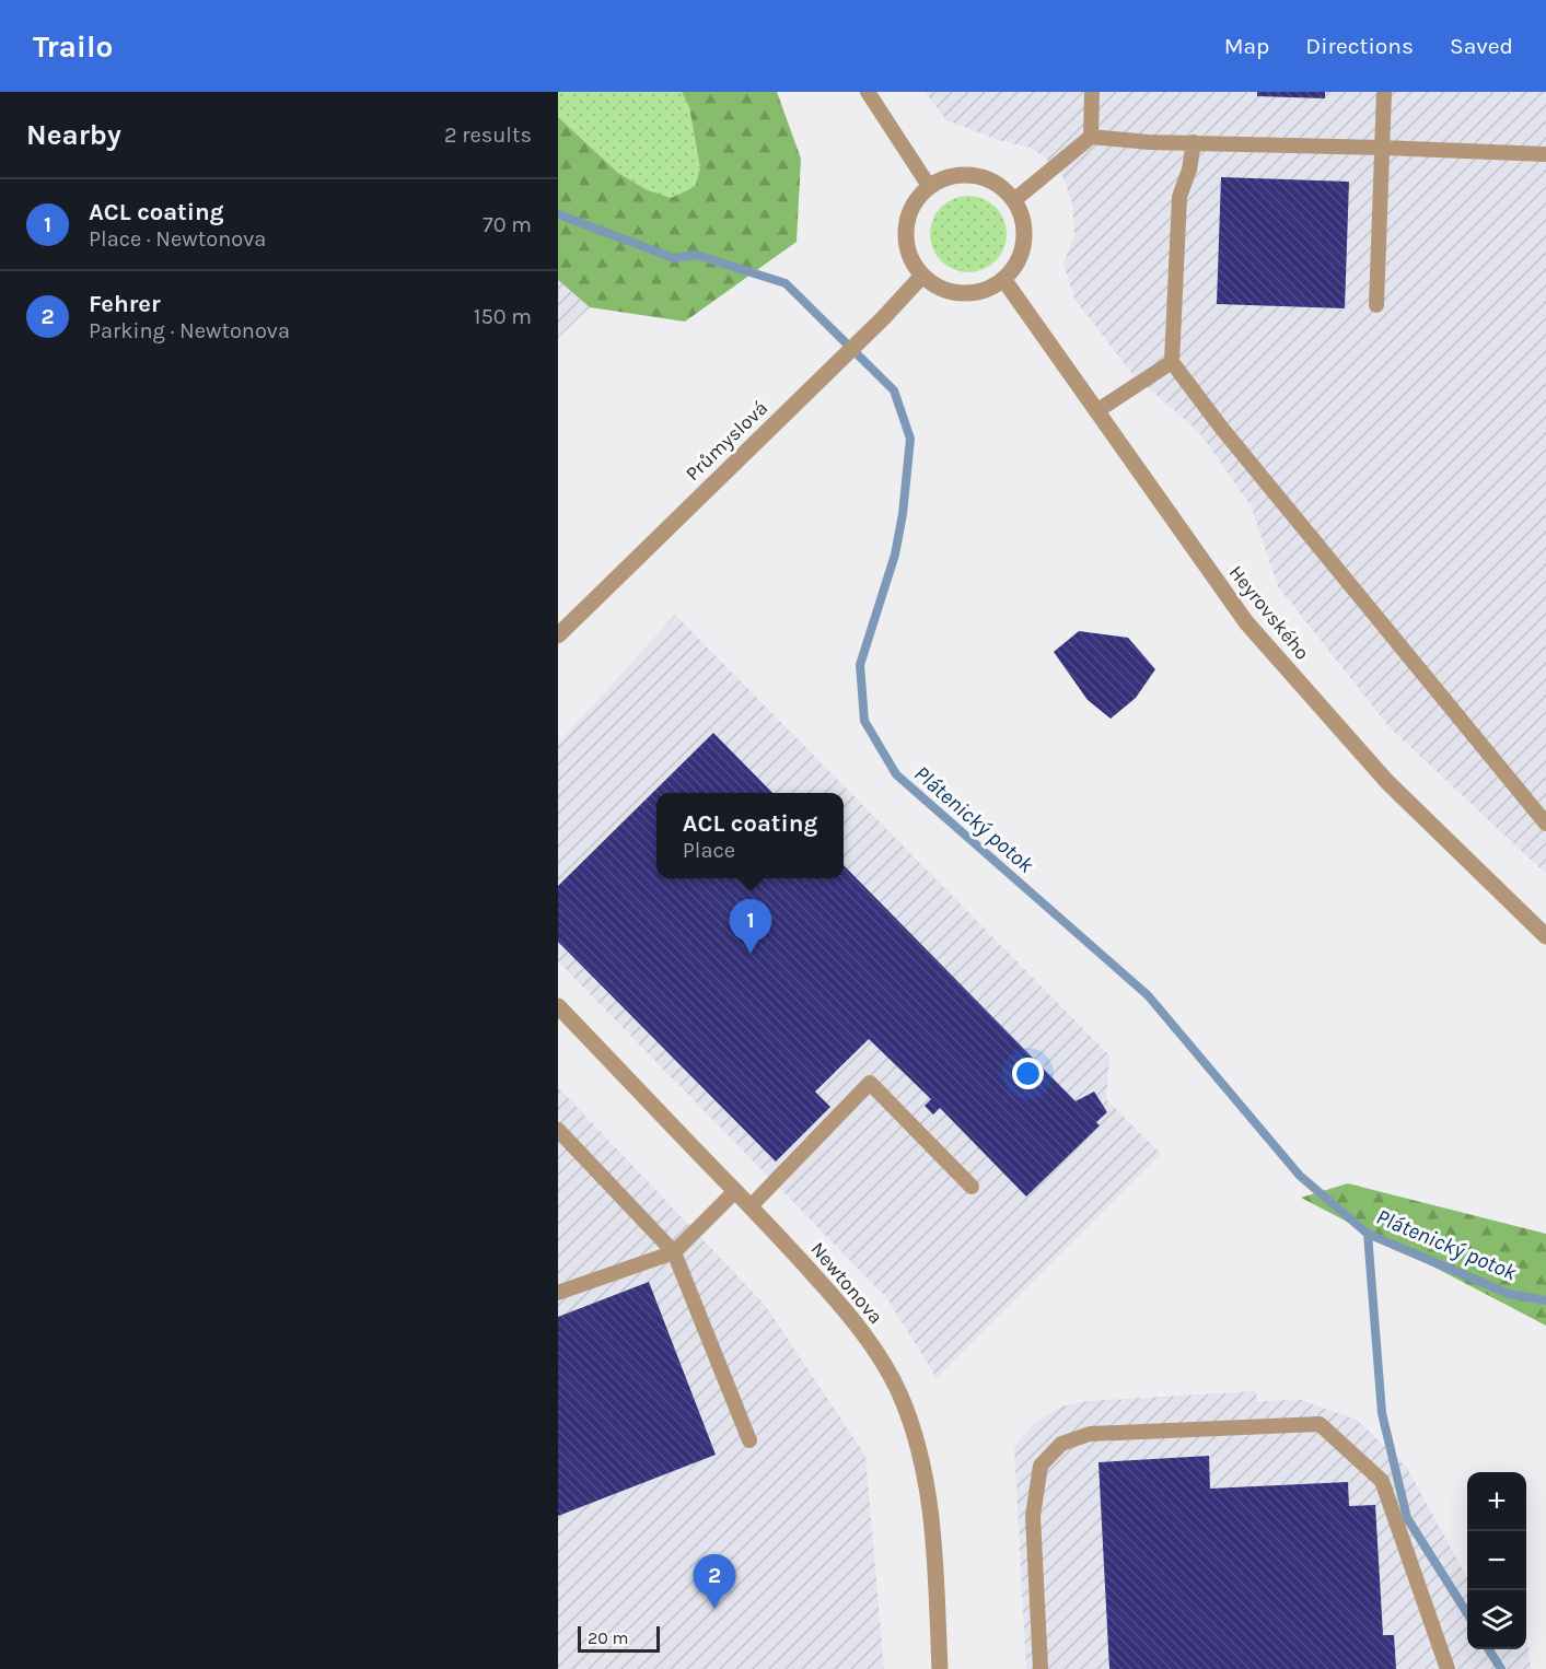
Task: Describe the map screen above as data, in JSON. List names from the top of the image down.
{
  "streets": {
    "street": ["Průmyslová", "Heyrovského", "Newtonova"]
  },
  "crossings": [
    ["Průmyslová", "Heyrovského"]
  ],
  "water": ["Plátenický potok"],
  "scale_bar": "20 m",
  "page": {
    "header": "Trailo",
    "nav": ["Map", "Directions", "Saved"],
    "heading": ["Nearby", "2 results"],
    "list": [
      {
        "mark": "1",
        "name": "ACL coating",
        "note": "Place · Newtonova",
        "value": "70 m"
      },
      {
        "mark": "2",
        "name": "Fehrer",
        "note": "Parking · Newtonova",
        "value": "150 m"
      }
    ],
    "popup": ["ACL coating", "Place"],
    "pins": ["1", "2"],
    "map_buttons": ["+", "−"],
    "scale": "20 m"
  }
}
